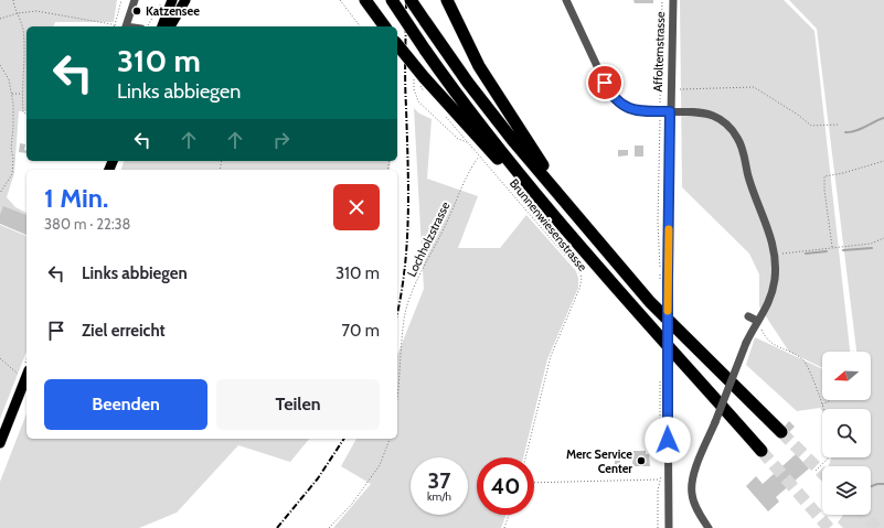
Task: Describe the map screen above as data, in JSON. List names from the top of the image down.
{
  "streets": {
    "street": ["Affolternstrasse"],
    "path": ["Brunnenwiesenstrasse", "Lochholzstrasse"]
  },
  "crossings": [
    ["Brunnenwiesenstrasse", "Lochholzstrasse"]
  ],
  "places": ["Katzensee", "Merc Service Center"],
  "north": "left",
  "page": {
    "turn": ["310 m", "Links abbiegen"],
    "heading": ["1 Min.", "380 m · 22:38"],
    "list": [
      {
        "name": "Links abbiegen",
        "value": "310 m"
      },
      {
        "name": "Ziel erreicht",
        "value": "70 m"
      }
    ],
    "buttons": ["Beenden", "Teilen"],
    "speed": "37 km/h",
    "limit": "40"
  }
}
